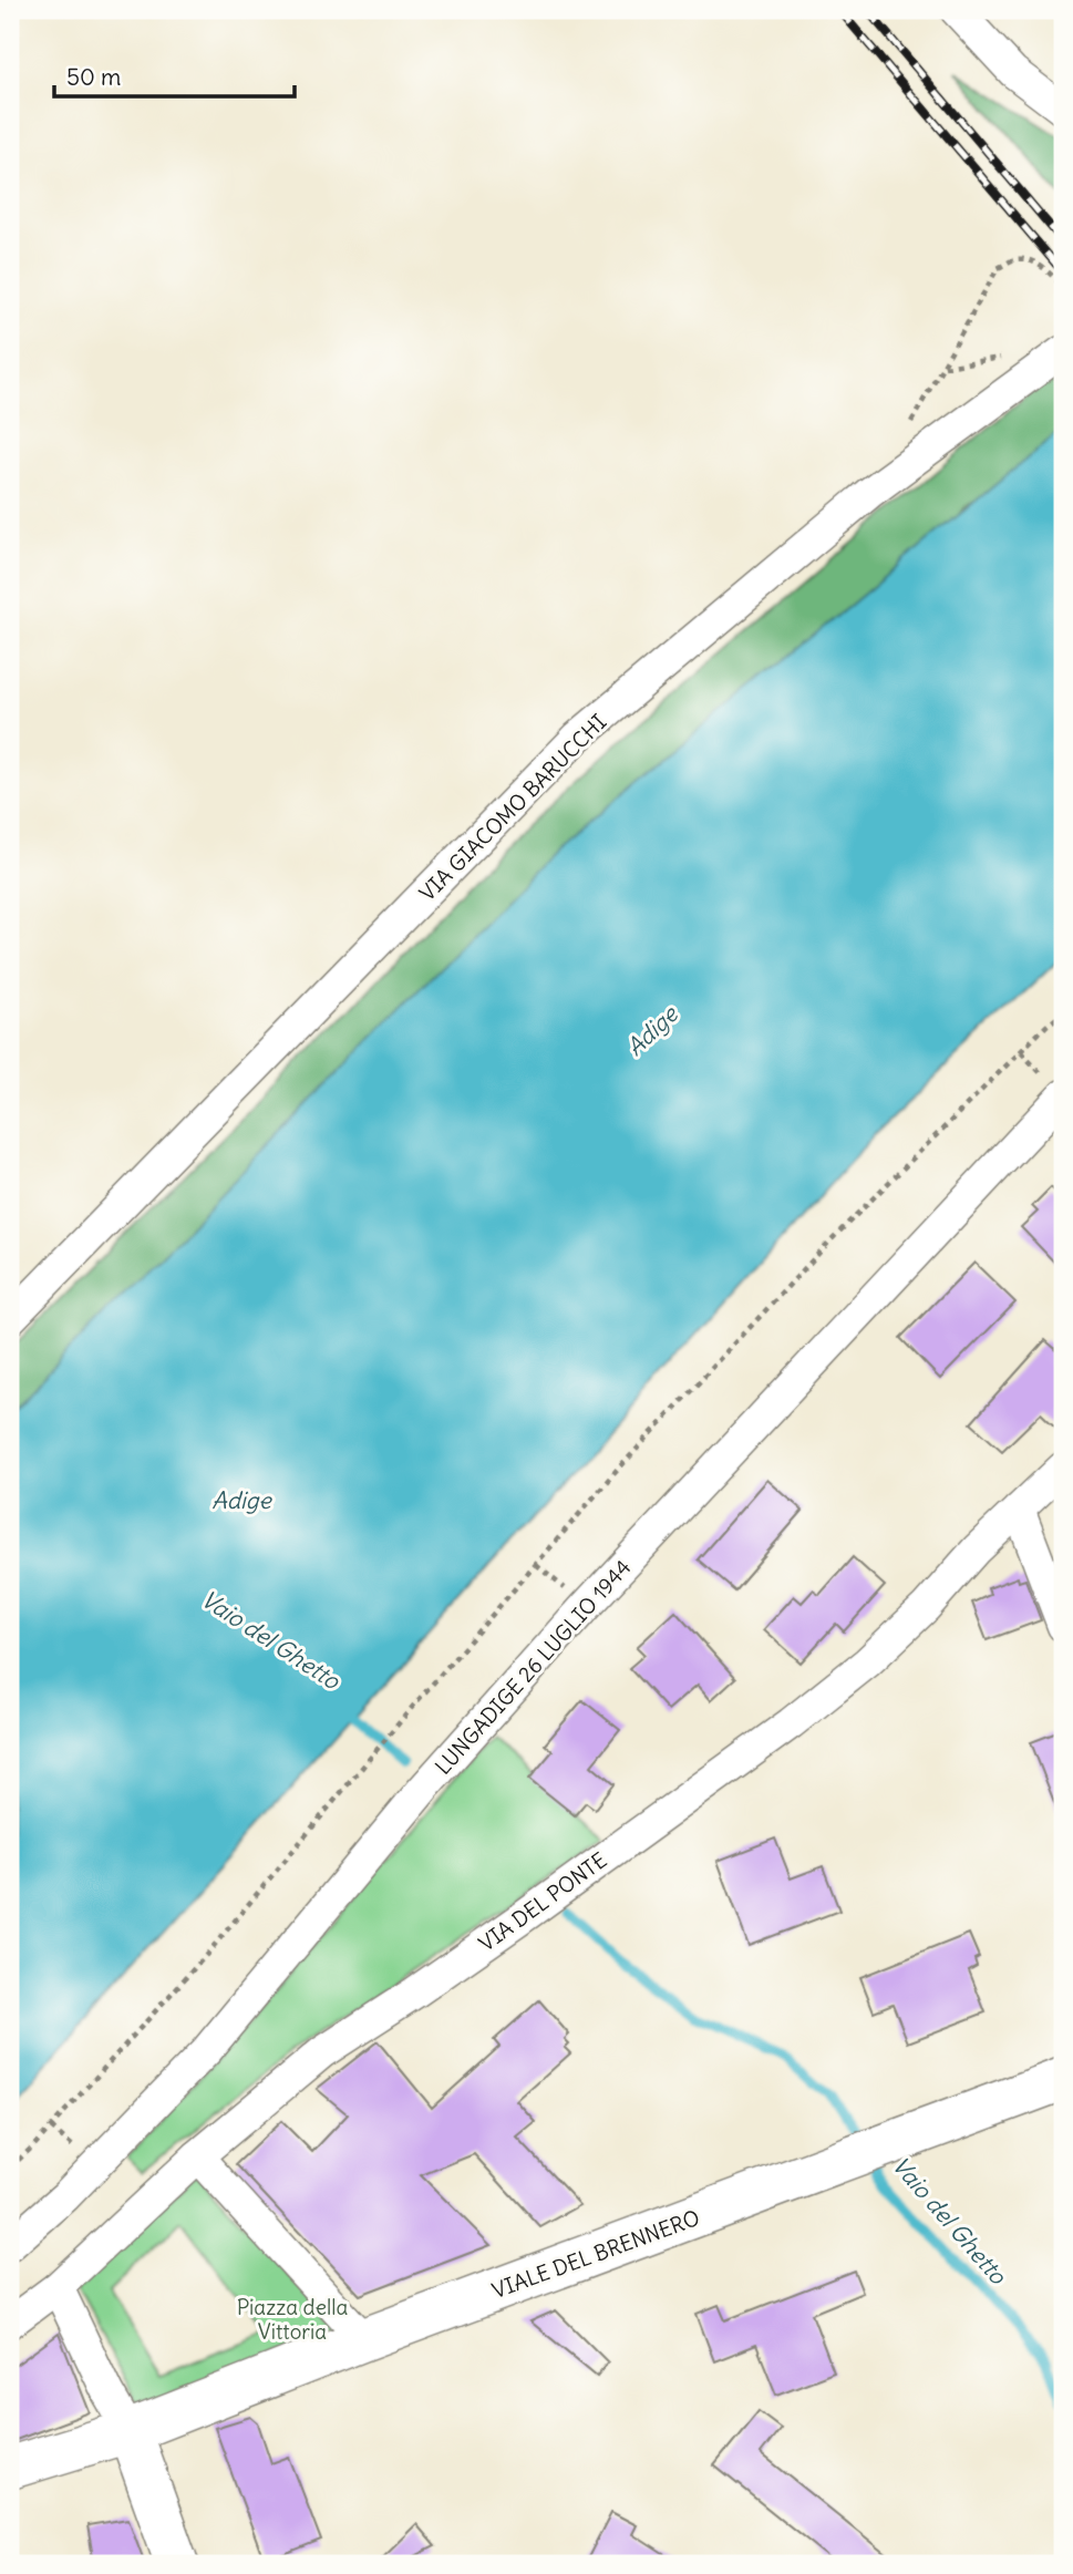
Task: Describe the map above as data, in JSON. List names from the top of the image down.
{
  "streets": {
    "main road": ["VIALE DEL BRENNERO"],
    "street": ["VIA GIACOMO BARUCCHI", "LUNGADIGE 26 LUGLIO 1944", "VIA DEL PONTE"]
  },
  "water": ["Adige", "Vaio del Ghetto"],
  "parks": ["Piazza della Vittoria"],
  "scale_bar": "50 m"
}
